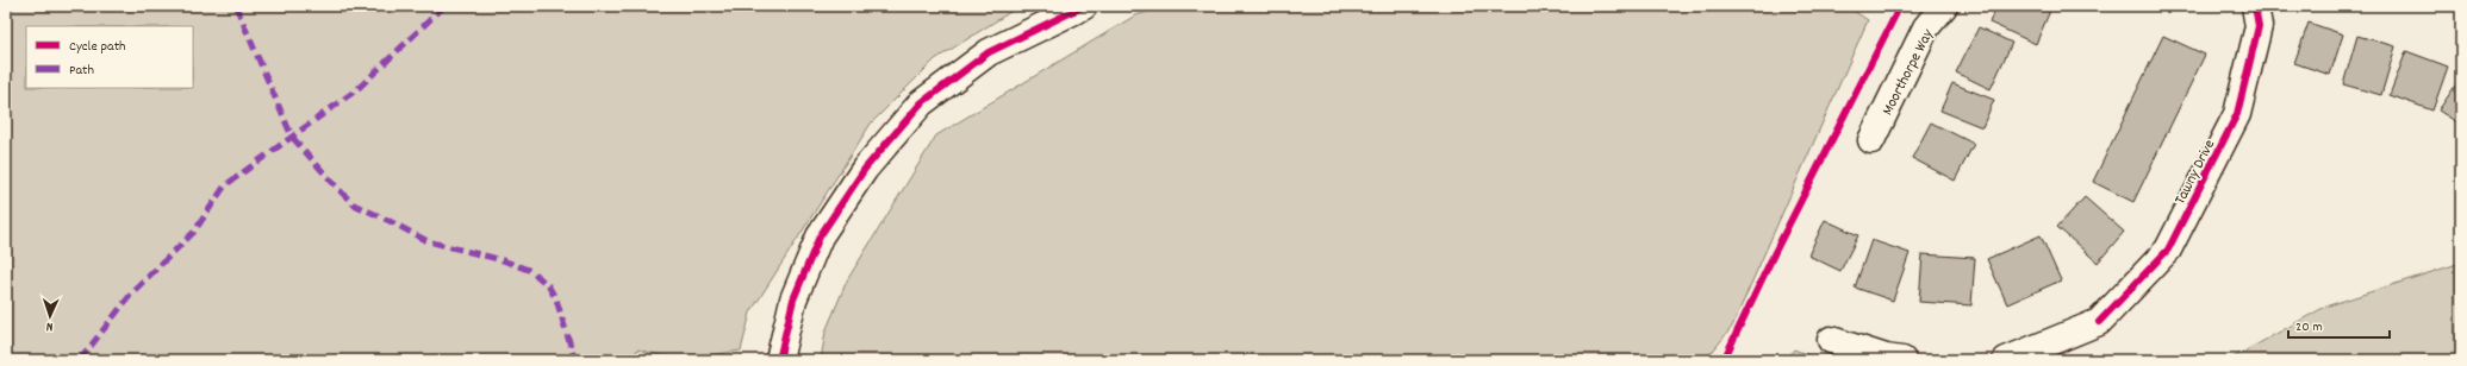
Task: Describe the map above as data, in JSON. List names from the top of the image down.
{
  "streets": {
    "street": ["Moorthorpe Way", "Tawny Drive"]
  },
  "legend": ["Cycle path", "Path"],
  "scale_bar": "20 m",
  "north": "bottom"
}
